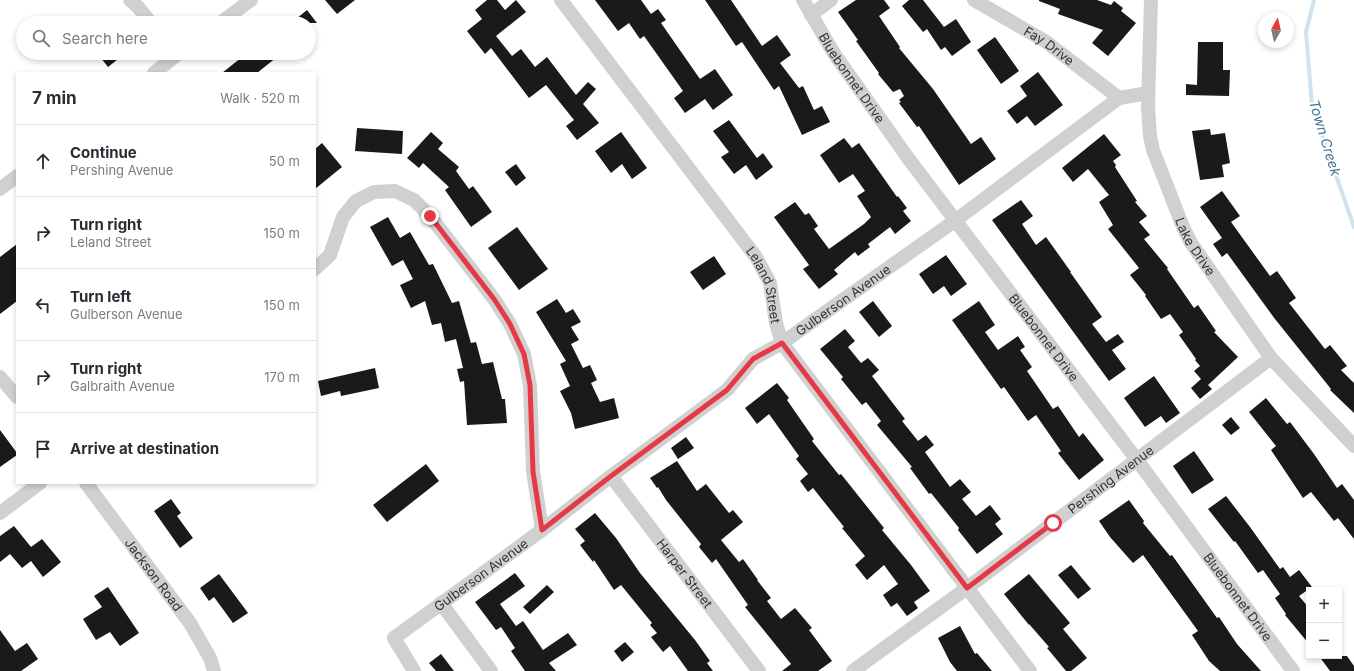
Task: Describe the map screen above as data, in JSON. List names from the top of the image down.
{
  "streets": {
    "street": [
      "Fay Drive",
      "Bluebonnet Drive",
      "Lake Drive",
      "Leland Street",
      "Gulberson Avenue",
      "Pershing Avenue",
      "Harper Street",
      "Jackson Road"
    ]
  },
  "crossings": [
    ["Fay Drive", "Gulberson Avenue"],
    ["Bluebonnet Drive", "Gulberson Avenue"],
    ["Bluebonnet Drive", "Pershing Avenue"],
    ["Lake Drive", "Gulberson Avenue"],
    ["Lake Drive", "Pershing Avenue"],
    ["Leland Street", "Gulberson Avenue"],
    ["Leland Street", "Pershing Avenue"],
    ["Gulberson Avenue", "Harper Street"]
  ],
  "water": ["Town Creek"],
  "north": "top",
  "page": {
    "search": "Search here",
    "heading": ["7 min", "Walk · 520 m"],
    "list": [
      ["Continue", "Pershing Avenue", "50 m"],
      ["Turn right", "Leland Street", "150 m"],
      ["Turn left", "Gulberson Avenue", "150 m"],
      ["Turn right", "Galbraith Avenue", "170 m"],
      "Arrive at destination"
    ],
    "map_buttons": ["+", "−"]
  }
}
